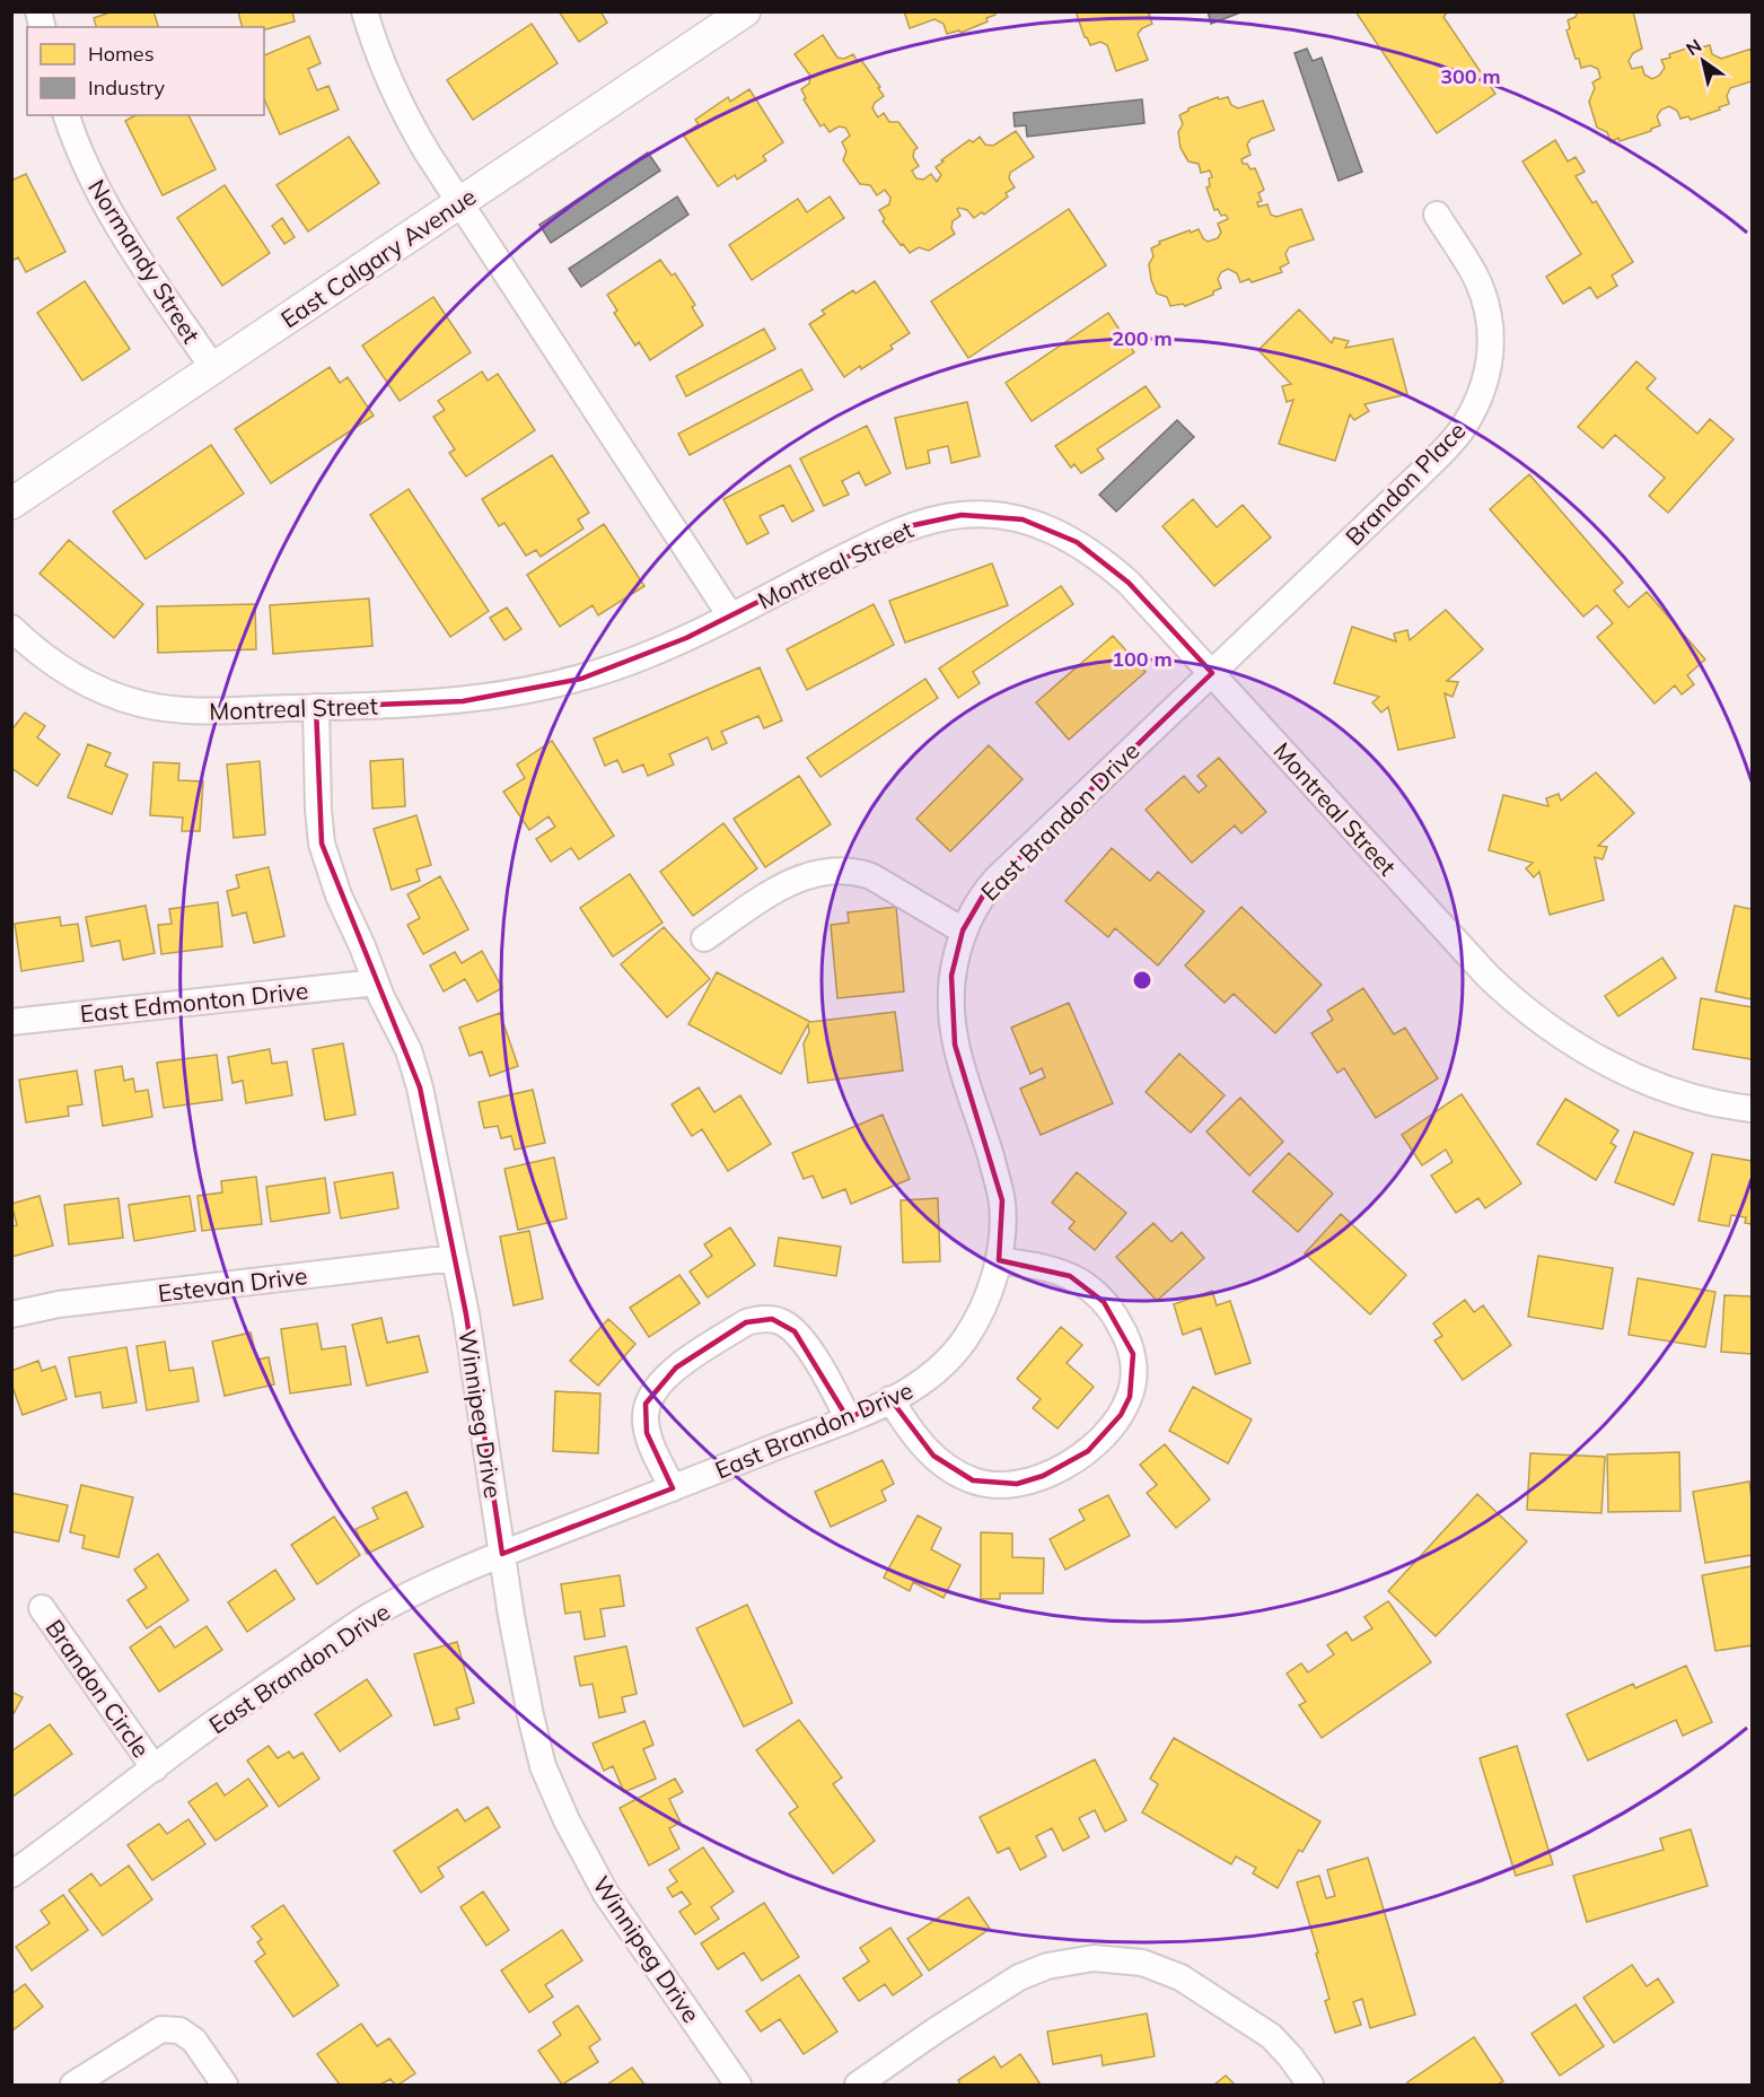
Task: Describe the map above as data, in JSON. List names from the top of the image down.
{
  "streets": {
    "street": [
      "East Calgary Avenue",
      "Normandy Street",
      "Brandon Place",
      "Montreal Street",
      "East Brandon Drive",
      "East Edmonton Drive",
      "Estevan Drive",
      "Winnipeg Drive",
      "Brandon Circle"
    ]
  },
  "crossings": [
    ["East Calgary Avenue", "Normandy Street"],
    ["Brandon Place", "Montreal Street"],
    ["Brandon Place", "East Brandon Drive"],
    ["Montreal Street", "East Brandon Drive"],
    ["Montreal Street", "Winnipeg Drive"],
    ["East Brandon Drive", "Winnipeg Drive"],
    ["East Brandon Drive", "Brandon Circle"],
    ["East Edmonton Drive", "Winnipeg Drive"],
    ["Estevan Drive", "Winnipeg Drive"]
  ],
  "legend": ["Homes", "Industry"],
  "north": "top left",
  "rings": ["300 m", "200 m", "100 m"]
}
